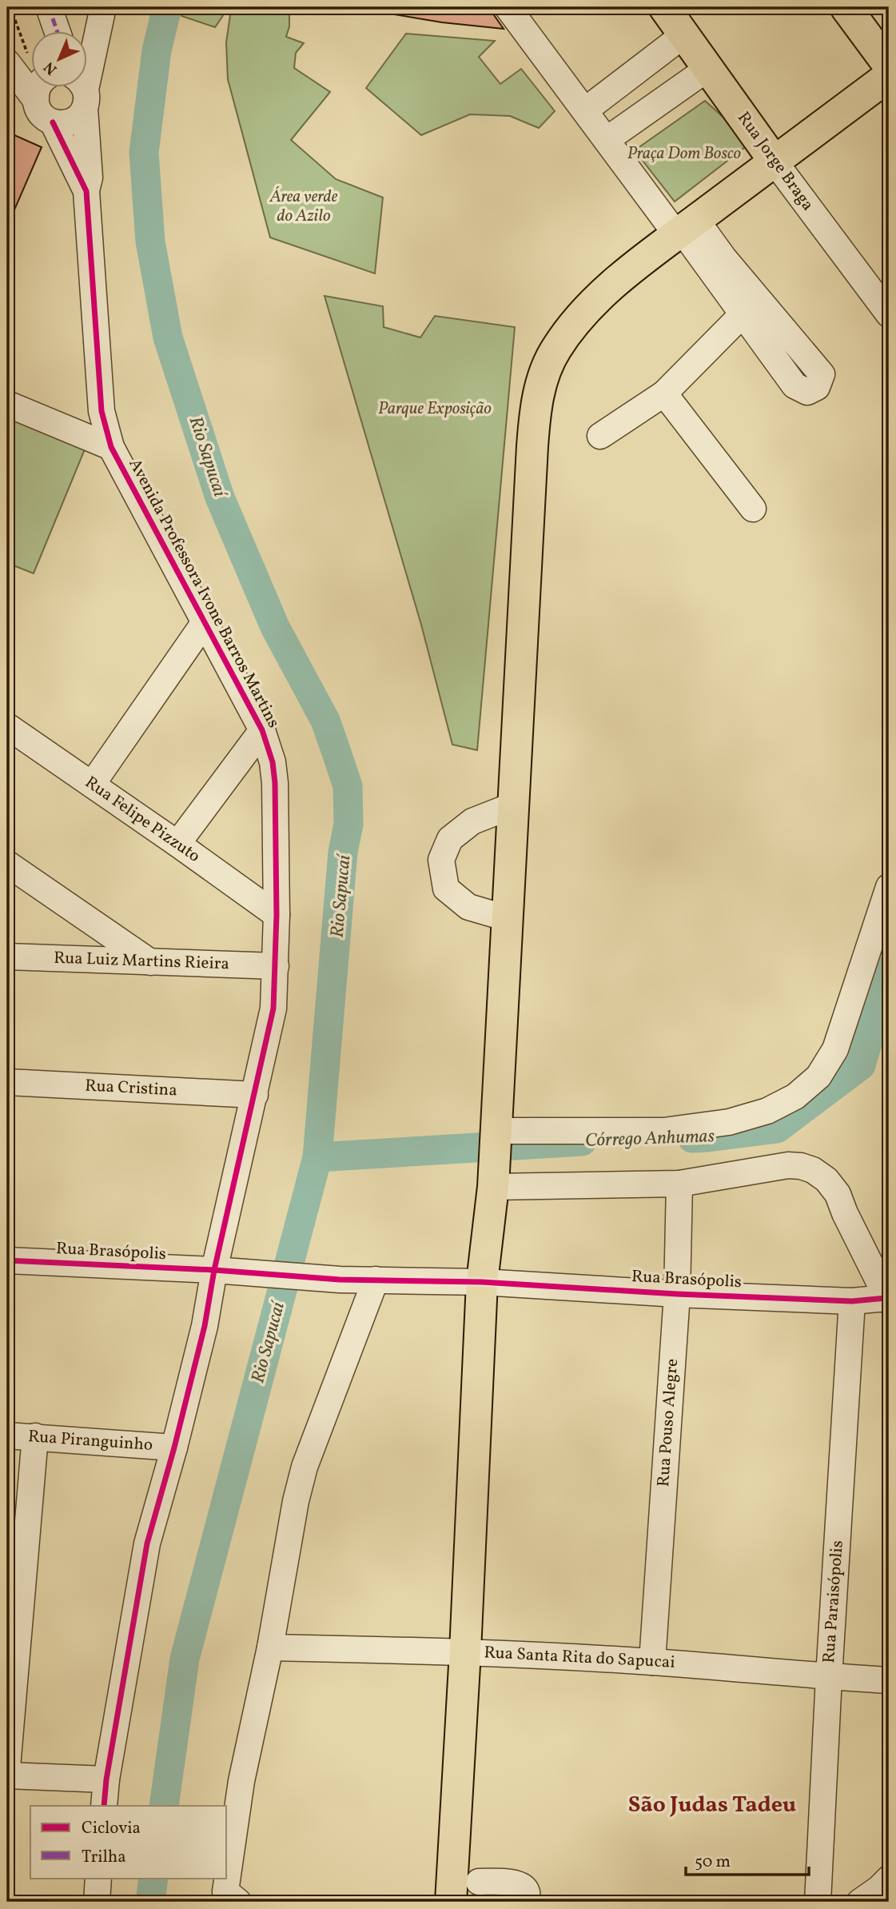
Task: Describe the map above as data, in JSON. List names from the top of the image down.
{
  "streets": {
    "highway": ["Rua Jorge Braga"],
    "street": [
      "Avenida Professora Ivone Barros Martins",
      "Rua Felipe Pizzuto",
      "Rua Luiz Martins Rieira",
      "Rua Cristina",
      "Rua Brasópolis",
      "Rua Pouso Alegre",
      "Rua Piranguinho",
      "Rua Paraisópolis",
      "Rua Santa Rita do Sapucai"
    ]
  },
  "crossings": [
    ["Avenida Professora Ivone Barros Martins", "Rua Felipe Pizzuto"],
    ["Avenida Professora Ivone Barros Martins", "Rua Luiz Martins Rieira"],
    ["Avenida Professora Ivone Barros Martins", "Rua Cristina"],
    ["Avenida Professora Ivone Barros Martins", "Rua Brasópolis"],
    ["Avenida Professora Ivone Barros Martins", "Rua Piranguinho"],
    ["Rua Brasópolis", "Rua Pouso Alegre"],
    ["Rua Brasópolis", "Rua Paraisópolis"],
    ["Rua Pouso Alegre", "Rua Santa Rita do Sapucai"],
    ["Rua Paraisópolis", "Rua Santa Rita do Sapucai"]
  ],
  "districts": ["São Judas Tadeu"],
  "water": ["Rio Sapucaí", "Córrego Anhumas"],
  "parks": ["Praça Dom Bosco", "Área verde do Azilo", "Parque Exposição"],
  "legend": ["Ciclovia", "Trilha"],
  "scale_bar": "50 m",
  "north": "bottom left"
}
